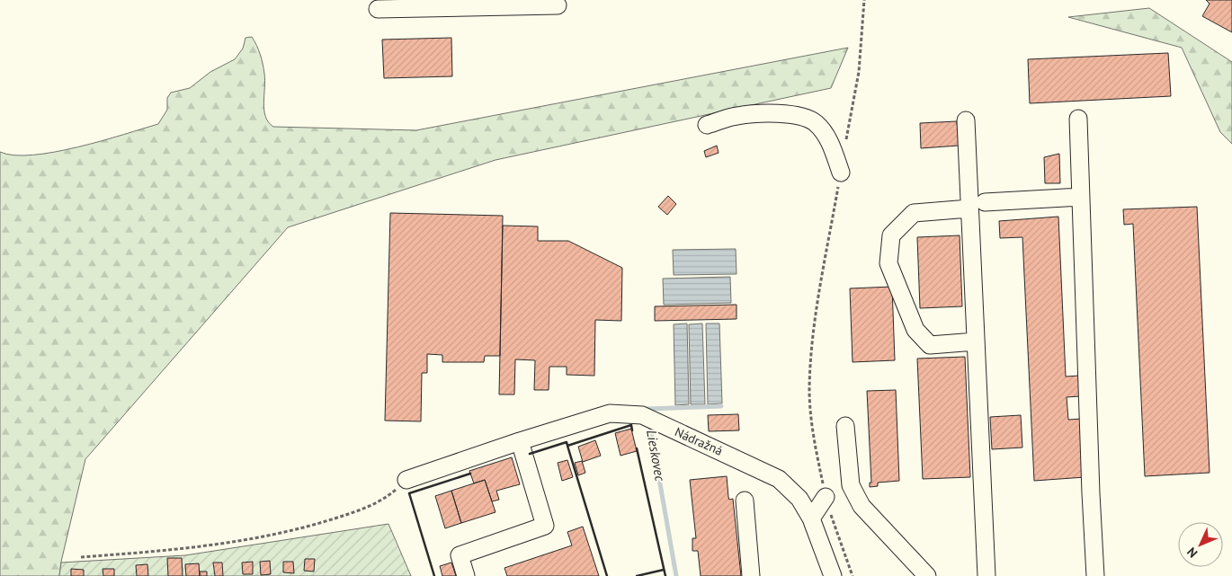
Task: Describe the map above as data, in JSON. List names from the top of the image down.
{
  "streets": {
    "street": ["Nádražná"]
  },
  "water": ["Lieskovec"],
  "north": "bottom left"
}
